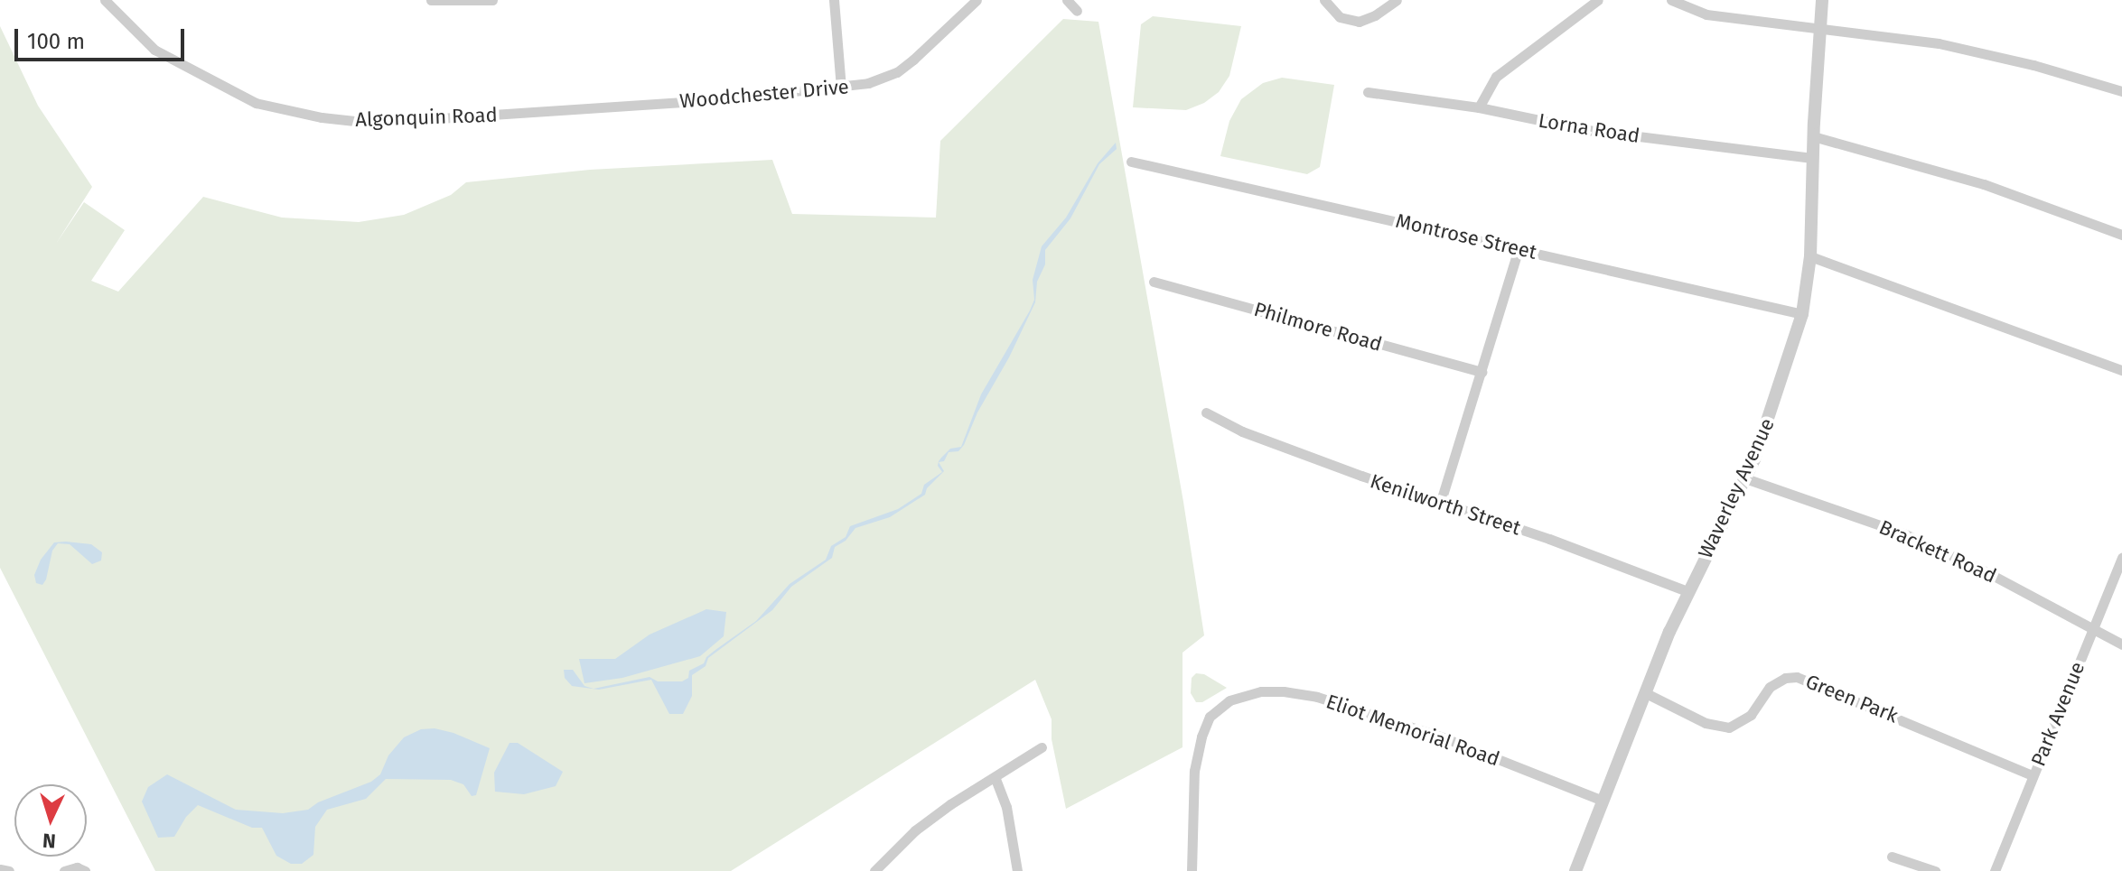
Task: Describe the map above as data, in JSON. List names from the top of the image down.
{
  "streets": {
    "street": [
      "Woodchester Drive",
      "Algonquin Road",
      "Lorna Road",
      "Montrose Street",
      "Philmore Road",
      "Waverley Avenue",
      "Kenilworth Street",
      "Brackett Road",
      "Green Park",
      "Park Avenue",
      "Eliot Memorial Road"
    ]
  },
  "crossings": [
    ["Woodchester Drive", "Algonquin Road"],
    ["Lorna Road", "Waverley Avenue"],
    ["Montrose Street", "Waverley Avenue"],
    ["Waverley Avenue", "Kenilworth Street"],
    ["Waverley Avenue", "Brackett Road"],
    ["Waverley Avenue", "Green Park"],
    ["Waverley Avenue", "Eliot Memorial Road"],
    ["Brackett Road", "Park Avenue"],
    ["Green Park", "Park Avenue"]
  ],
  "scale_bar": "100 m",
  "north": "bottom"
}
